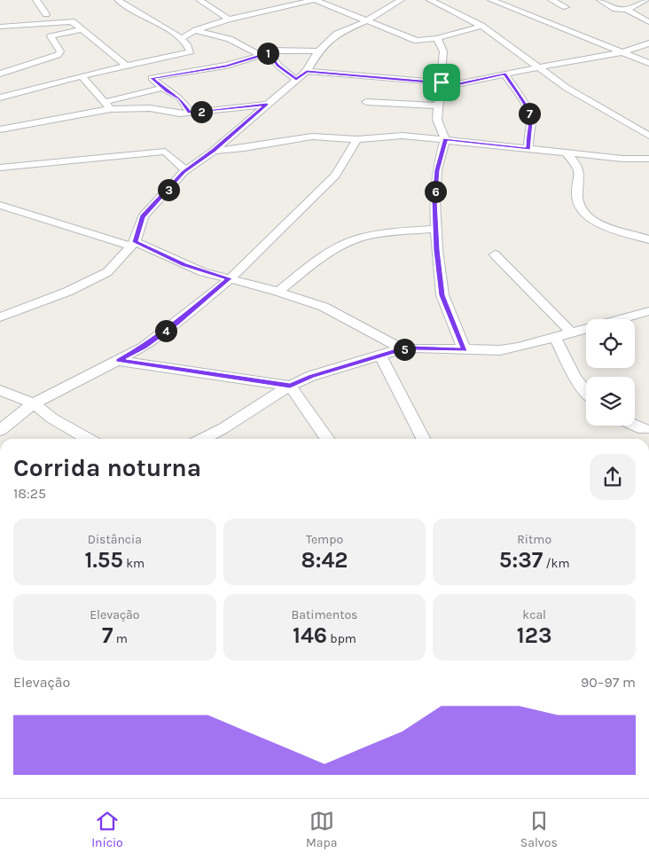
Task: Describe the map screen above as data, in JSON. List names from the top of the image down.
{
  "page": {
    "pins": [
      "1",
      "2",
      "7",
      "3",
      "6",
      "4",
      "5"
    ],
    "heading": ["Corrida noturna", "18:25"],
    "stats": [
      ["Distância", "1.55 km"],
      ["Tempo", "8:42"],
      ["Ritmo", "5:37 /km"],
      ["Elevação", "7 m"],
      ["Batimentos", "146 bpm"],
      ["kcal", "123"]
    ],
    "chart": ["Elevação", "90–97 m"],
    "tabs": ["Início", "Mapa", "Salvos"]
  }
}
